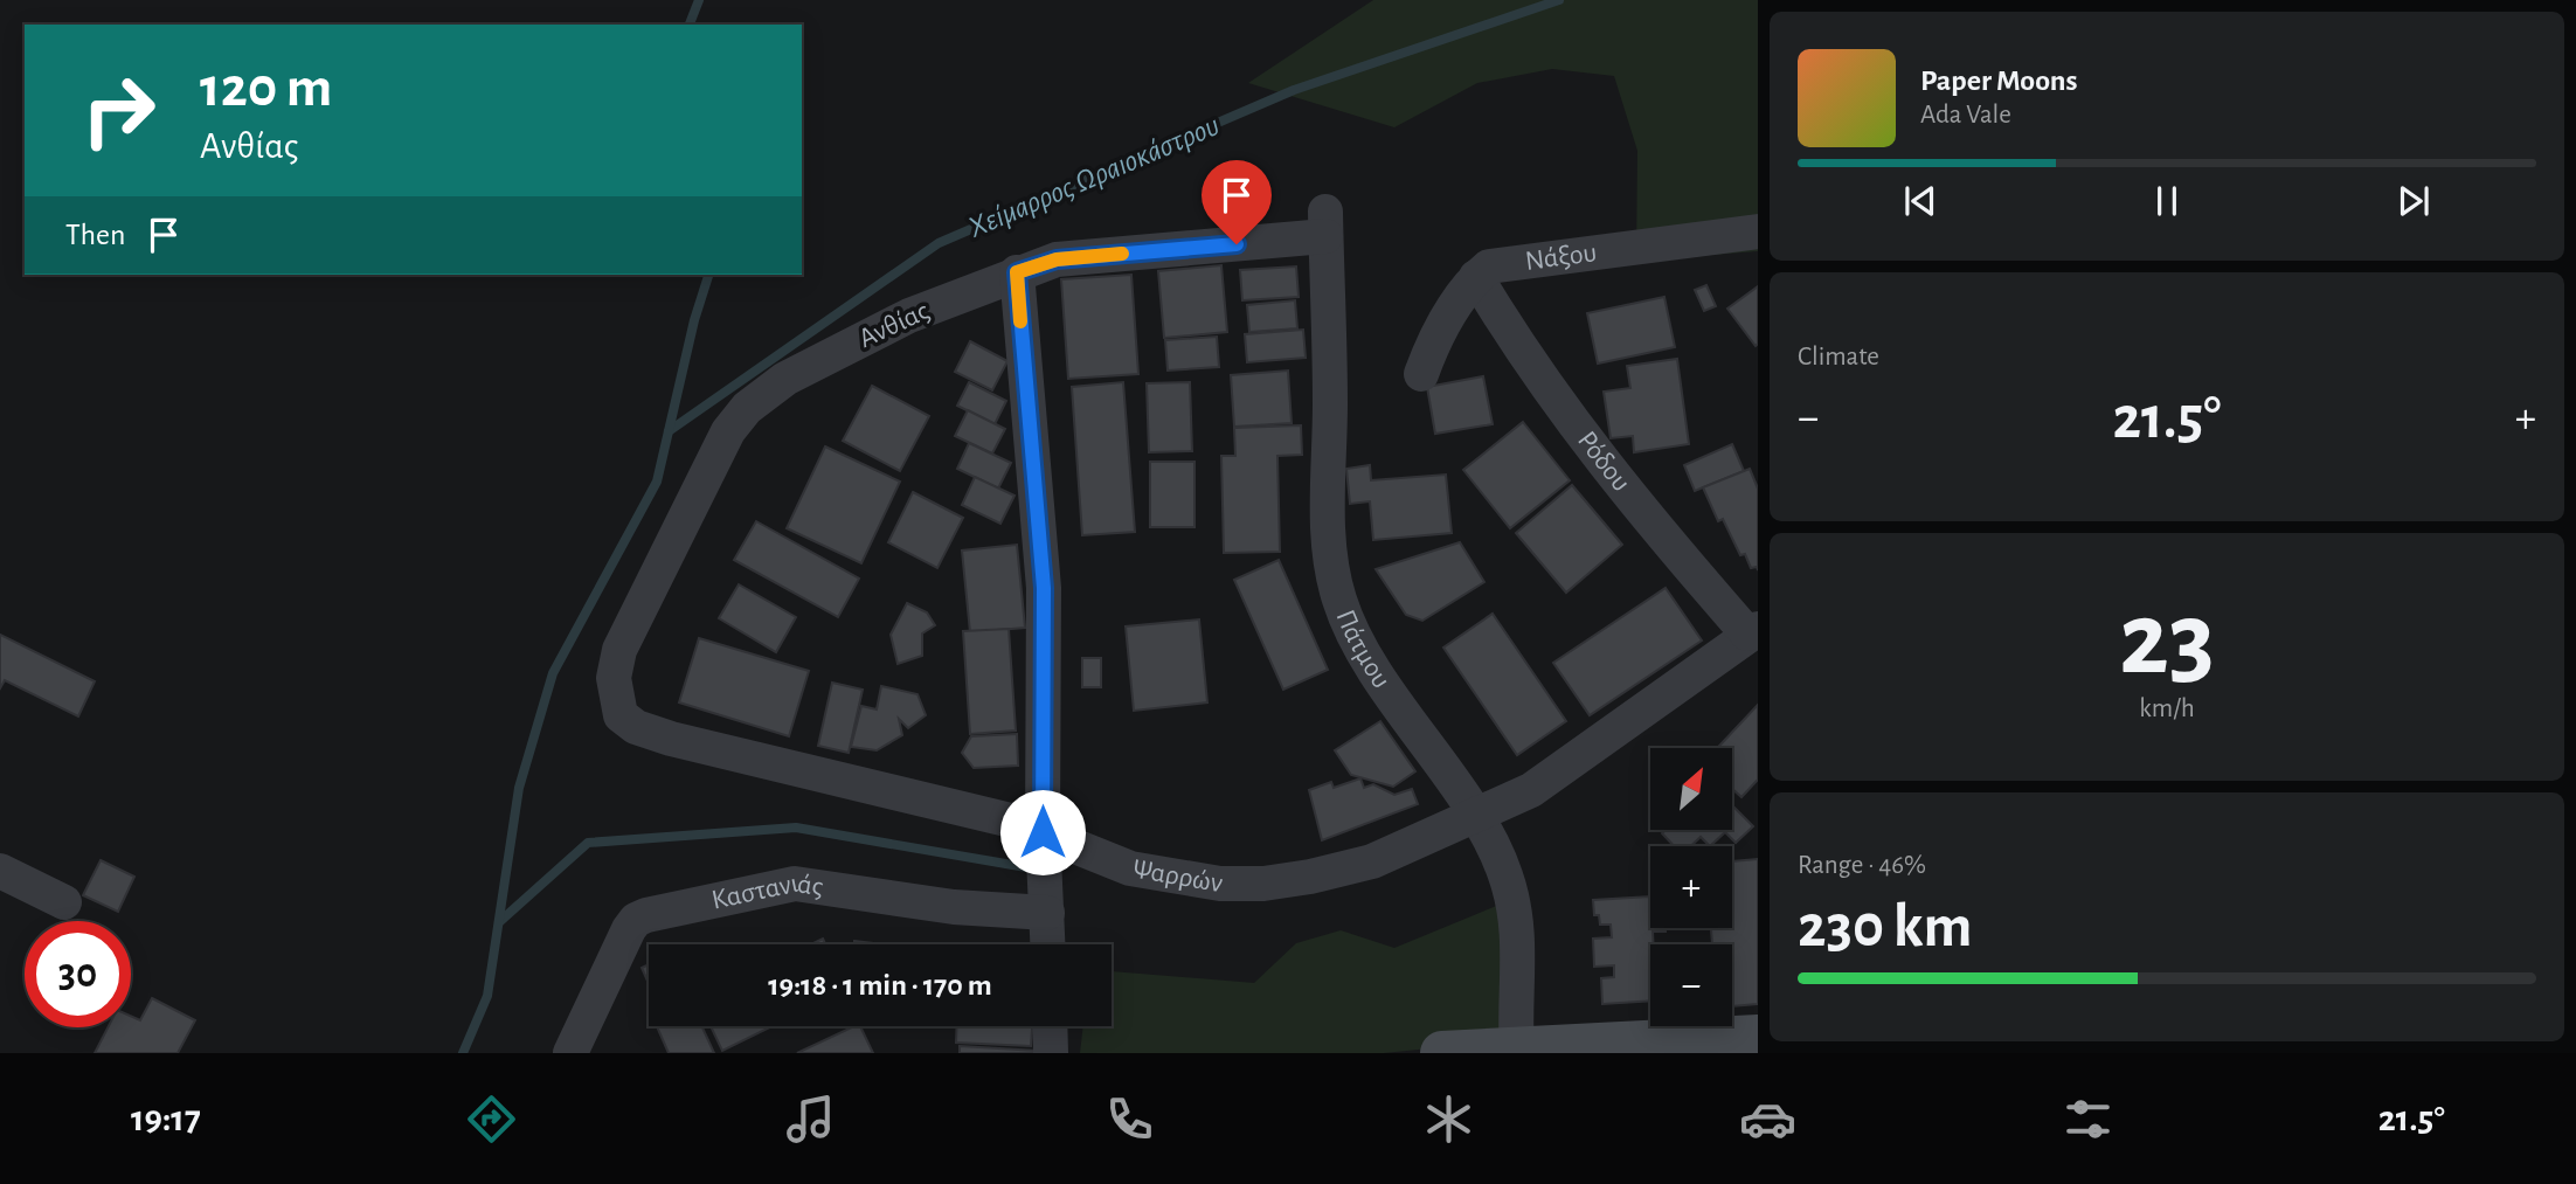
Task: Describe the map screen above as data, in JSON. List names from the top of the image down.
{
  "streets": {
    "street": [
      "Νάξου",
      "Ανθίας",
      "Ρόδου",
      "Πάτμου",
      "Ψαρρών",
      "Καστανιάς"
    ]
  },
  "crossings": [
    ["Νάξου", "Ρόδου"],
    ["Ανθίας", "Πάτμου"],
    ["Ανθίας", "Ψαρρών"],
    ["Ρόδου", "Ψαρρών"],
    ["Πάτμου", "Ψαρρών"]
  ],
  "water": ["Χείμαρρος Ωραιοκάστρου"],
  "north": "top right",
  "page": {
    "turn": ["120 m", "Ανθίας"],
    "song": ["Paper Moons", "Ada Vale"],
    "then": "Then",
    "tile": [
      "Climate",
      ["23", "km/h"],
      ["Range · 46%", "230 km"]
    ],
    "heat": ["−", "21.5°", "+"],
    "map_buttons": ["+", "−"],
    "limit": "30",
    "trip": "19:18 · 1 min · 170 m",
    "tabs": ["19:17", "21.5°"]
  }
}
